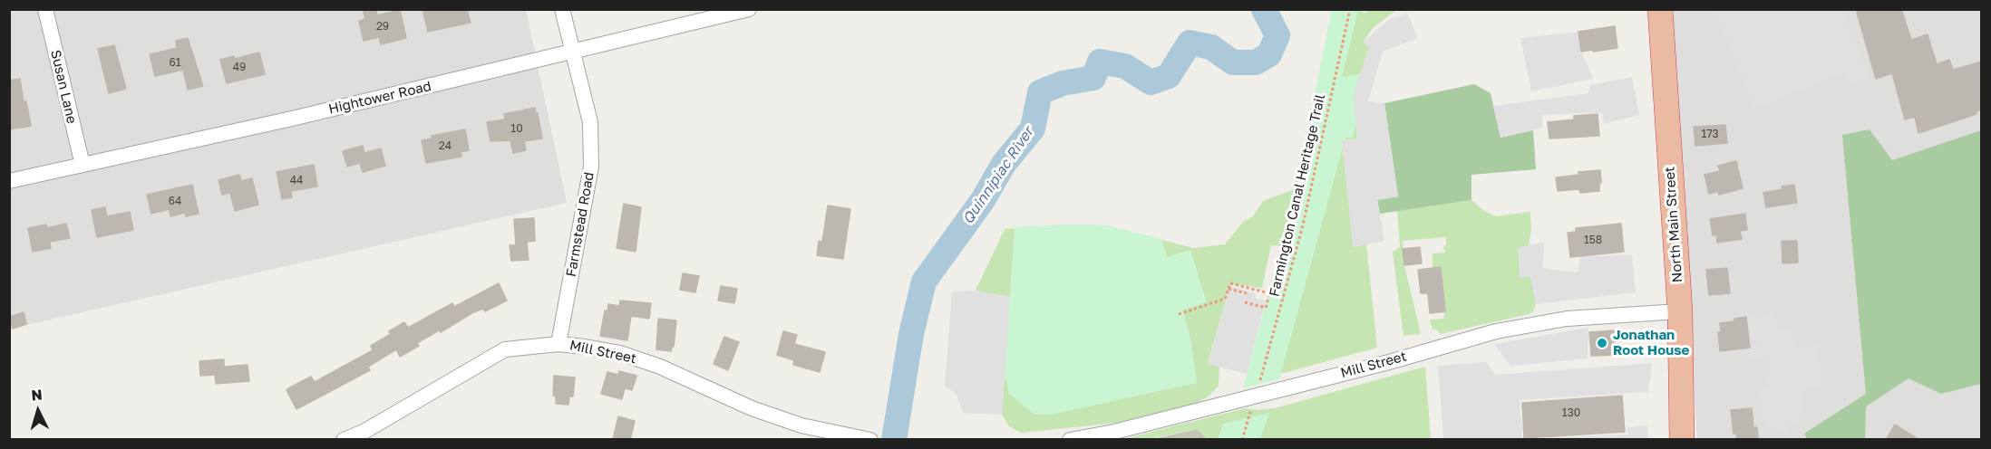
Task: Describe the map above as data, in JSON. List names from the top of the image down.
{
  "streets": {
    "highway": ["North Main Street"],
    "street": [
      "Susan Lane",
      "Hightower Road",
      "Farmstead Road",
      "Mill Street"
    ],
    "path": ["Farmington Canal Heritage Trail"]
  },
  "crossings": [
    ["Susan Lane", "Hightower Road"],
    ["Hightower Road", "Farmstead Road"],
    ["Farmstead Road", "Mill Street"],
    ["North Main Street", "Mill Street"]
  ],
  "water": ["Quinnipiac River"],
  "places": ["Jonathan Root House"],
  "house_numbers": [
    "29",
    "61",
    "49",
    "10",
    "173",
    "24",
    "44",
    "64",
    "158",
    "130"
  ],
  "north": "top"
}
